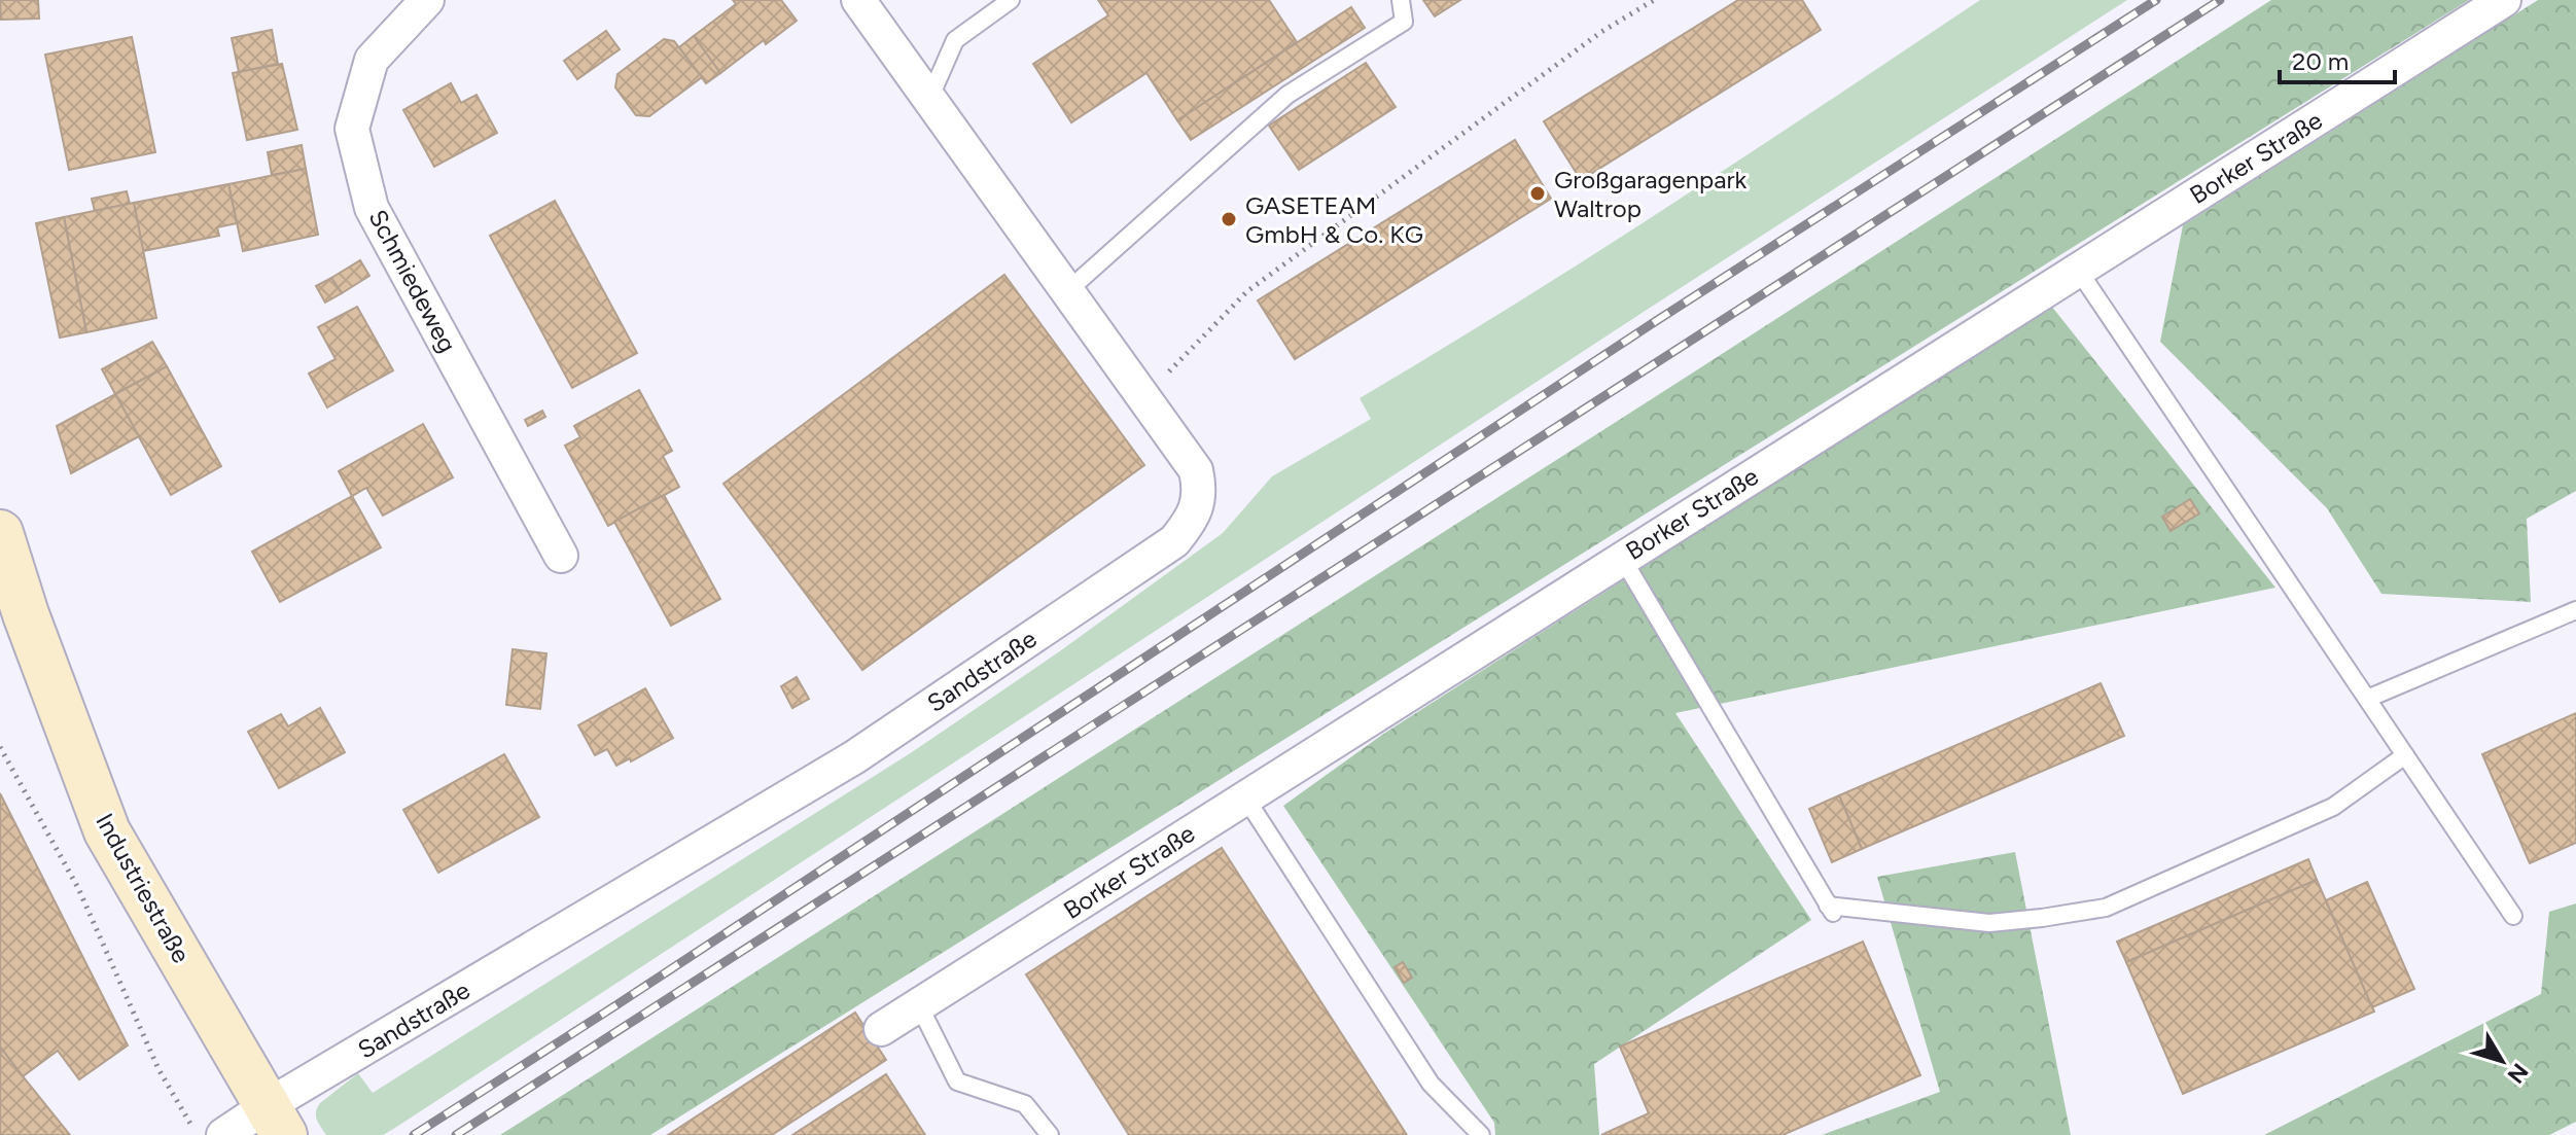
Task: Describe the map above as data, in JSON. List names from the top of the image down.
{
  "streets": {
    "main road": ["Industriestraße"],
    "street": ["Borker Straße", "Schmiedeweg", "Sandstraße"]
  },
  "crossings": [
    ["Sandstraße", "Industriestraße"]
  ],
  "places": ["Großgaragenpark Waltrop", "GASETEAM GmbH & Co. KG"],
  "scale_bar": "20 m",
  "north": "bottom right"
}
